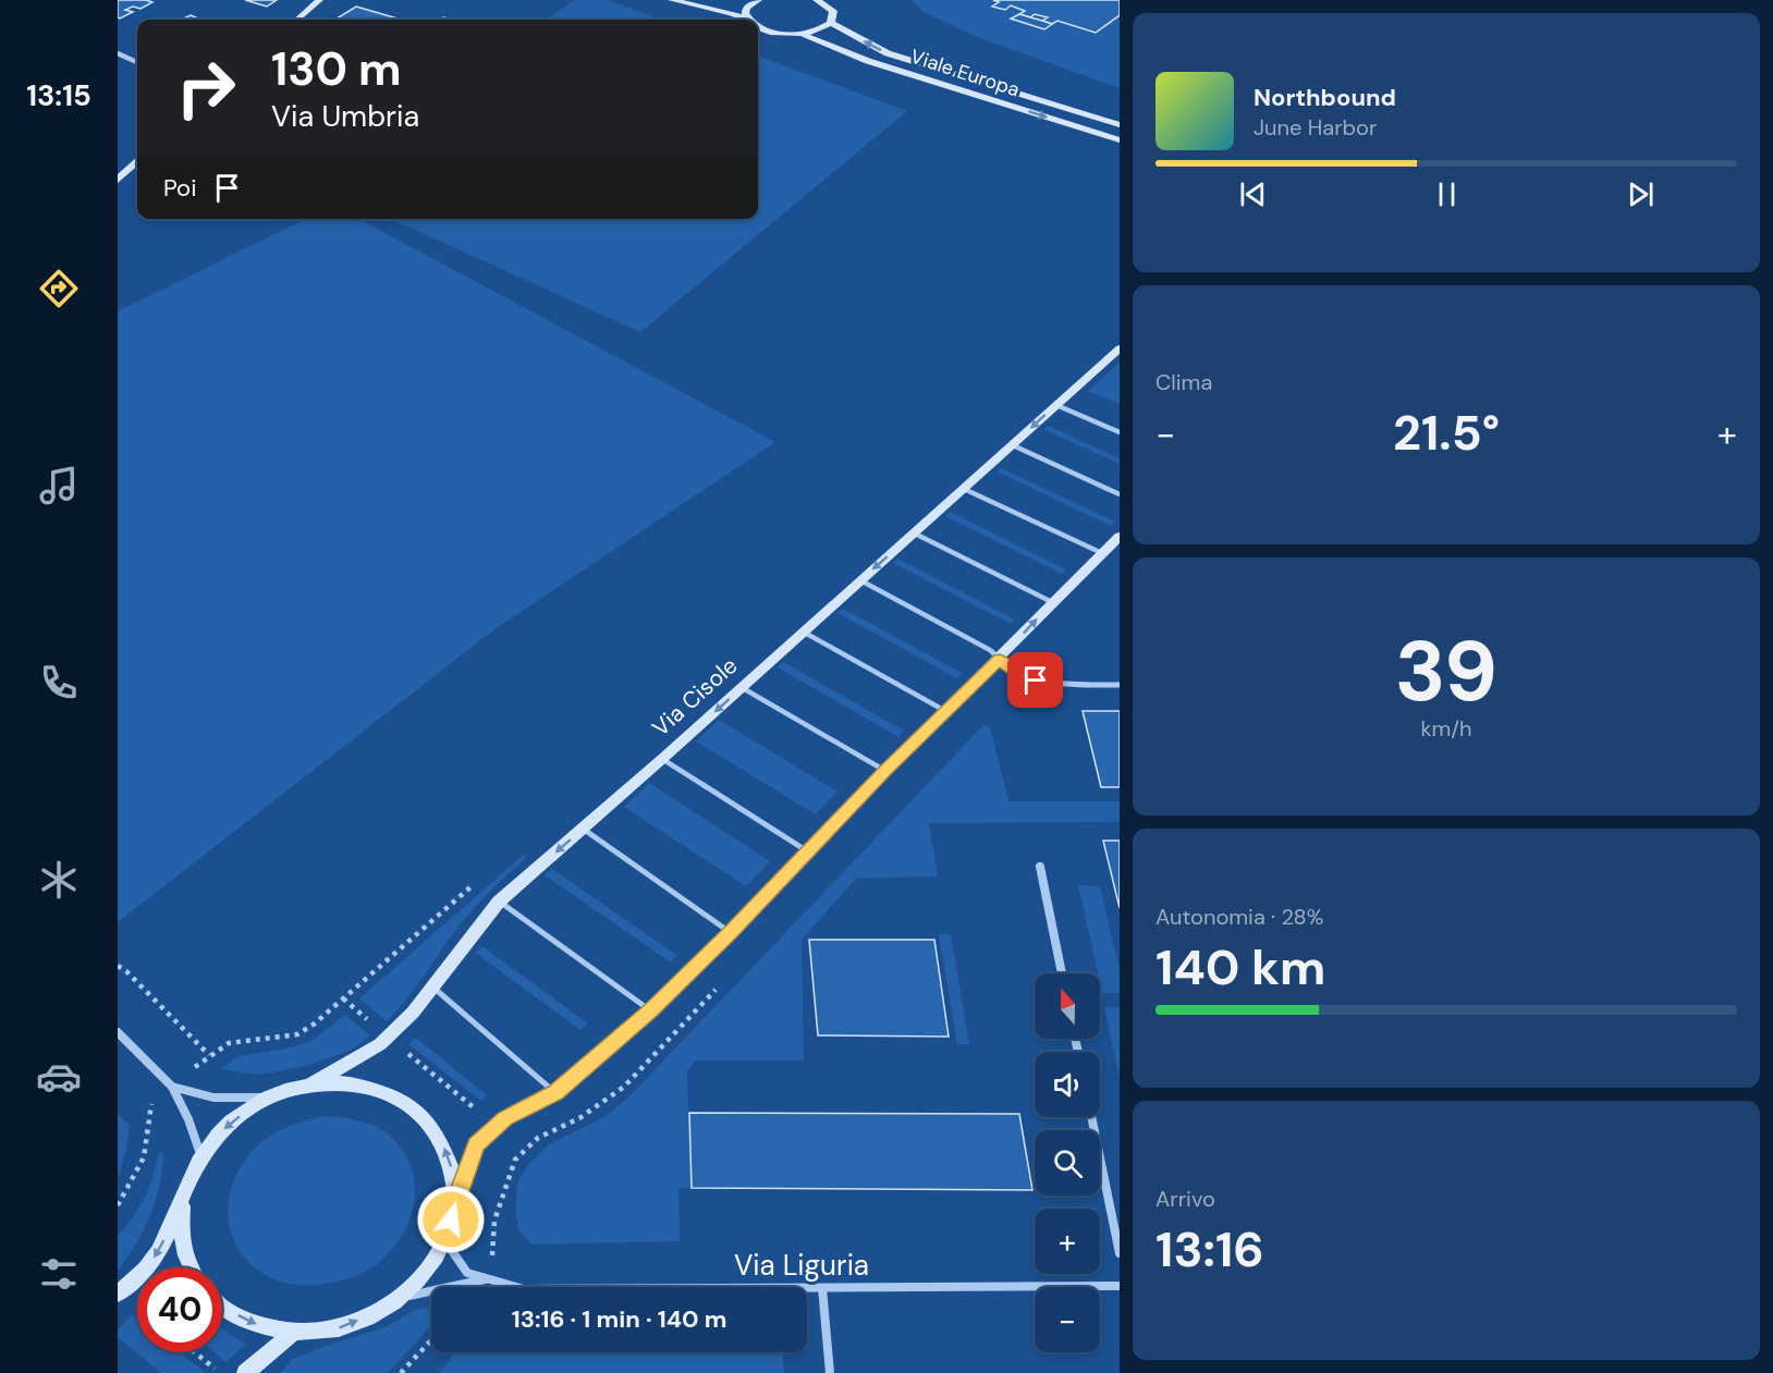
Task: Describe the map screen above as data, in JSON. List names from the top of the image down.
{
  "streets": {
    "street": ["Viale Europa", "Via Cisole", "Via Liguria"]
  },
  "crossings": [
    ["Via Cisole", "Via Liguria"]
  ],
  "north": "top",
  "page": {
    "tabs": "13:15",
    "turn": ["130 m", "Via Umbria"],
    "song": ["Northbound", "June Harbor"],
    "then": "Poi",
    "tile": [
      "Clima",
      ["39", "km/h"],
      ["Autonomia · 28%", "140 km"],
      ["Arrivo", "13:16"]
    ],
    "heat": ["−", "21.5°", "+"],
    "map_buttons": ["+", "−"],
    "limit": "40",
    "trip": "13:16 · 1 min · 140 m"
  }
}
